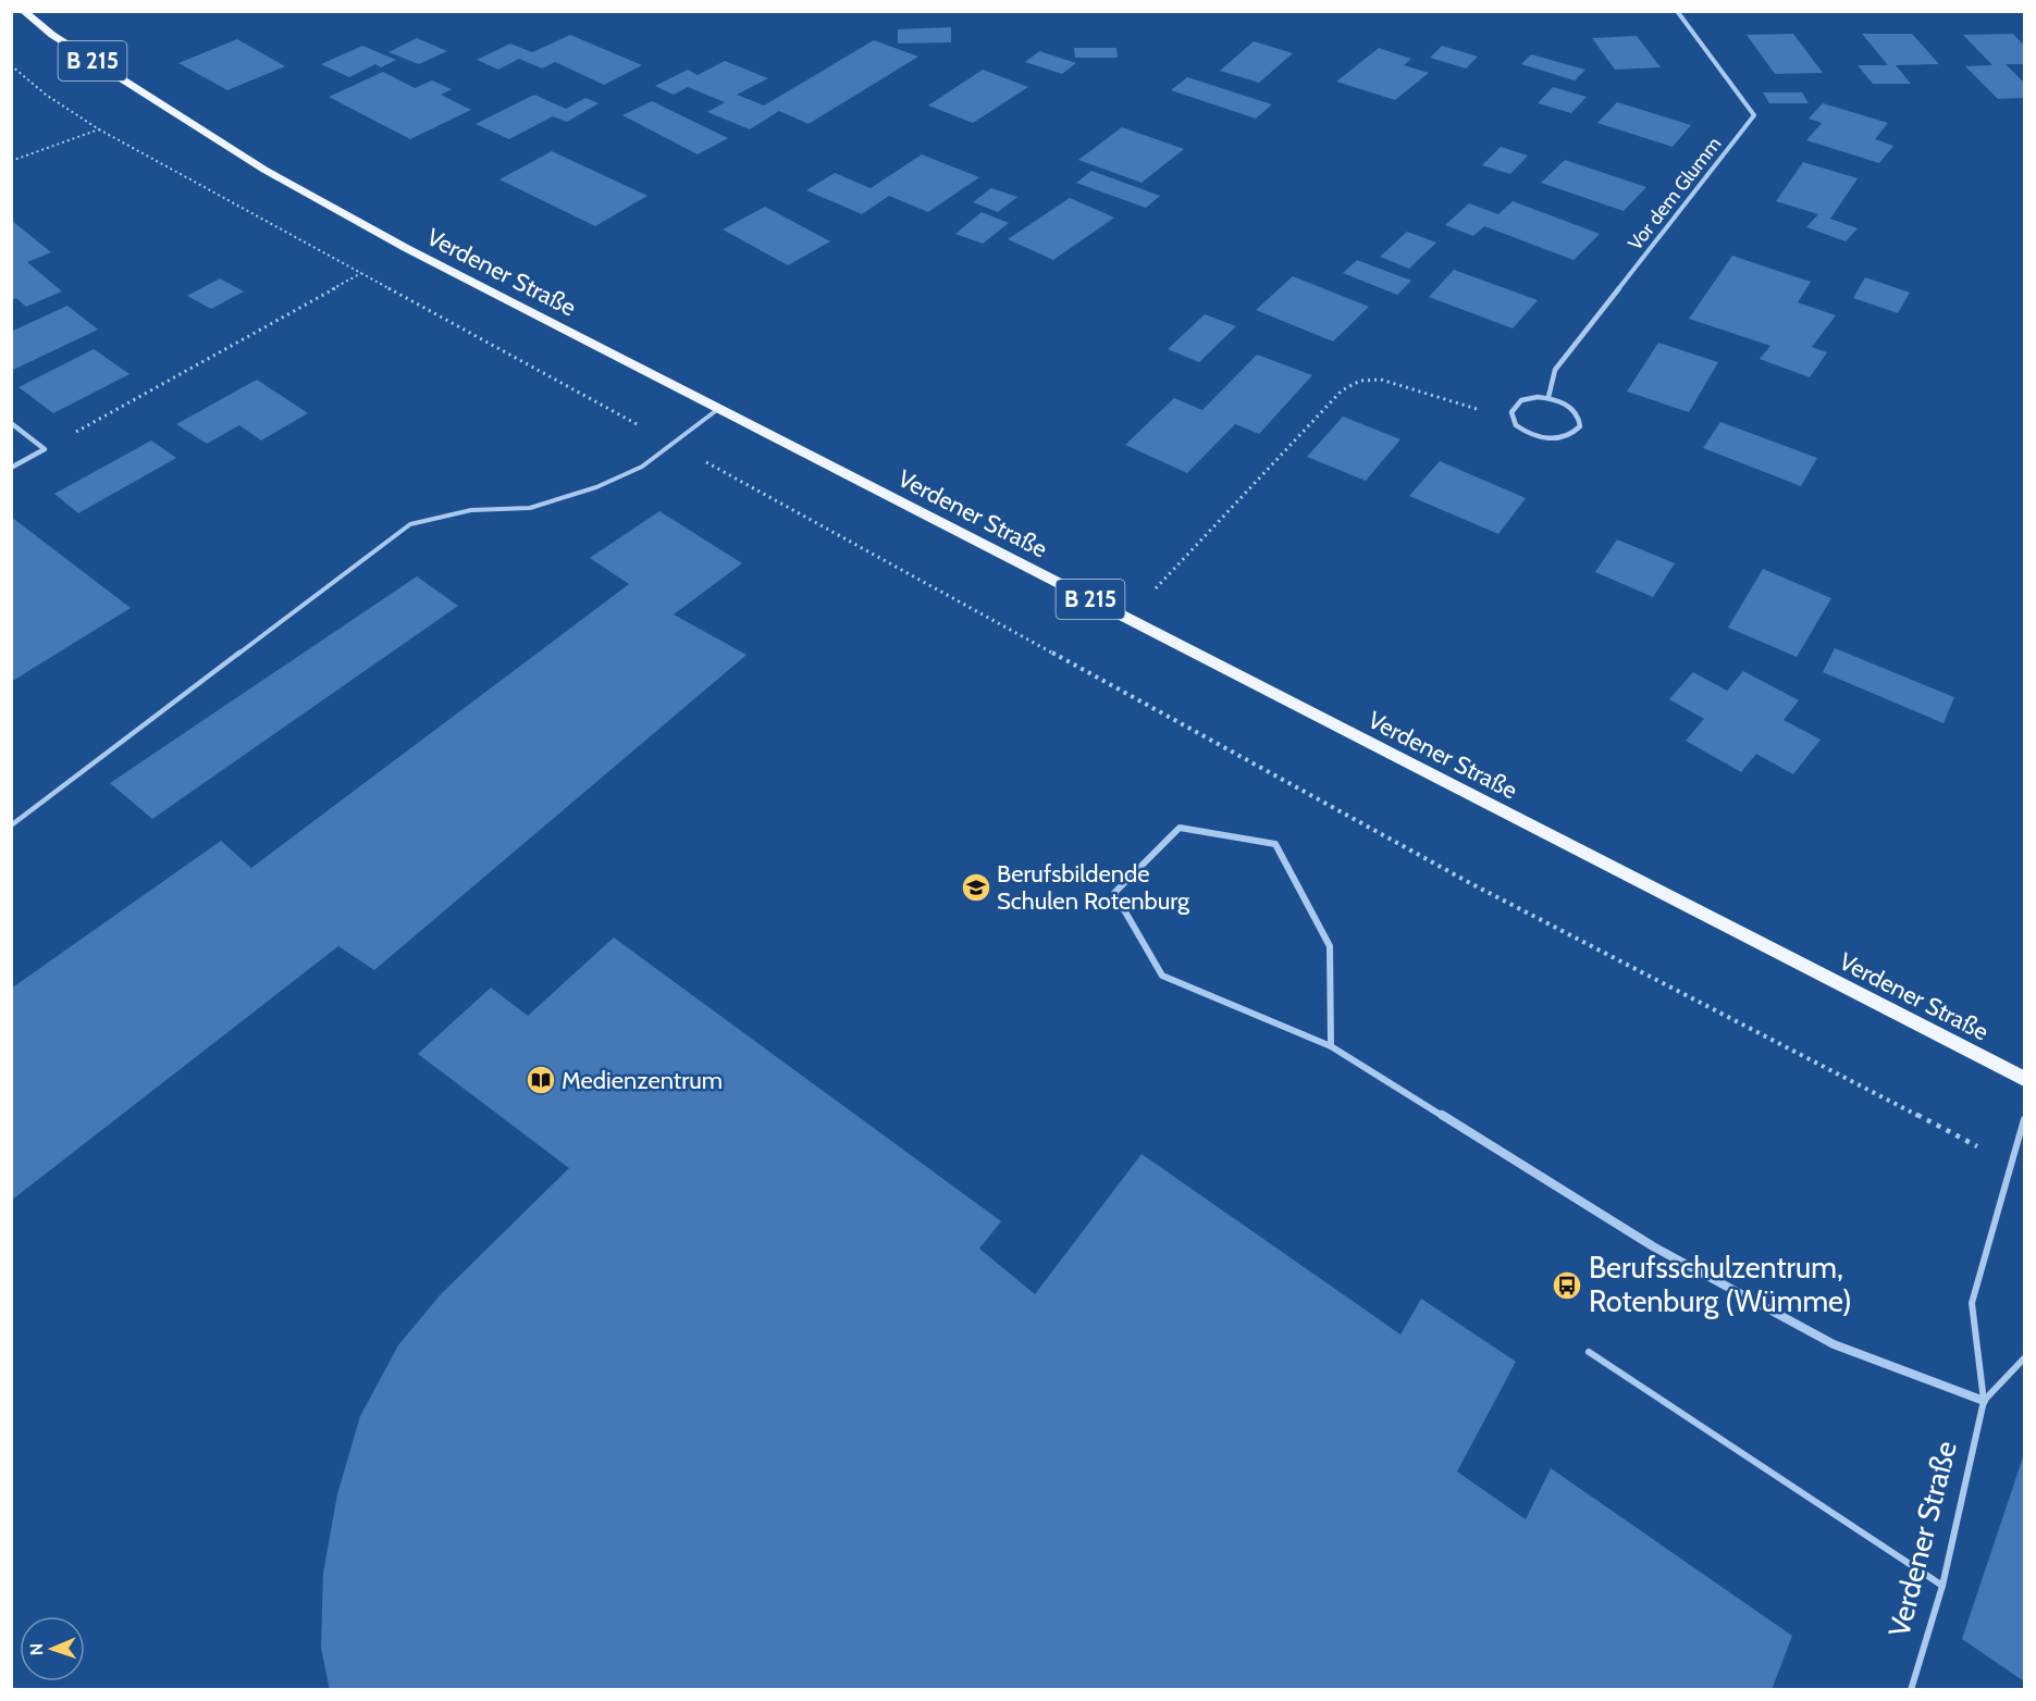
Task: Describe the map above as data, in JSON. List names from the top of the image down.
{
  "streets": {
    "main road": ["B 215", "Verdener Straße"],
    "street": ["Vor dem Glumm"]
  },
  "places": {
    "school or university": ["Berufsbildende Schulen Rotenburg"],
    "library": ["Medienzentrum"],
    "bus stop": ["Berufsschulzentrum, Rotenburg (Wümme)"]
  },
  "north": "left"
}
